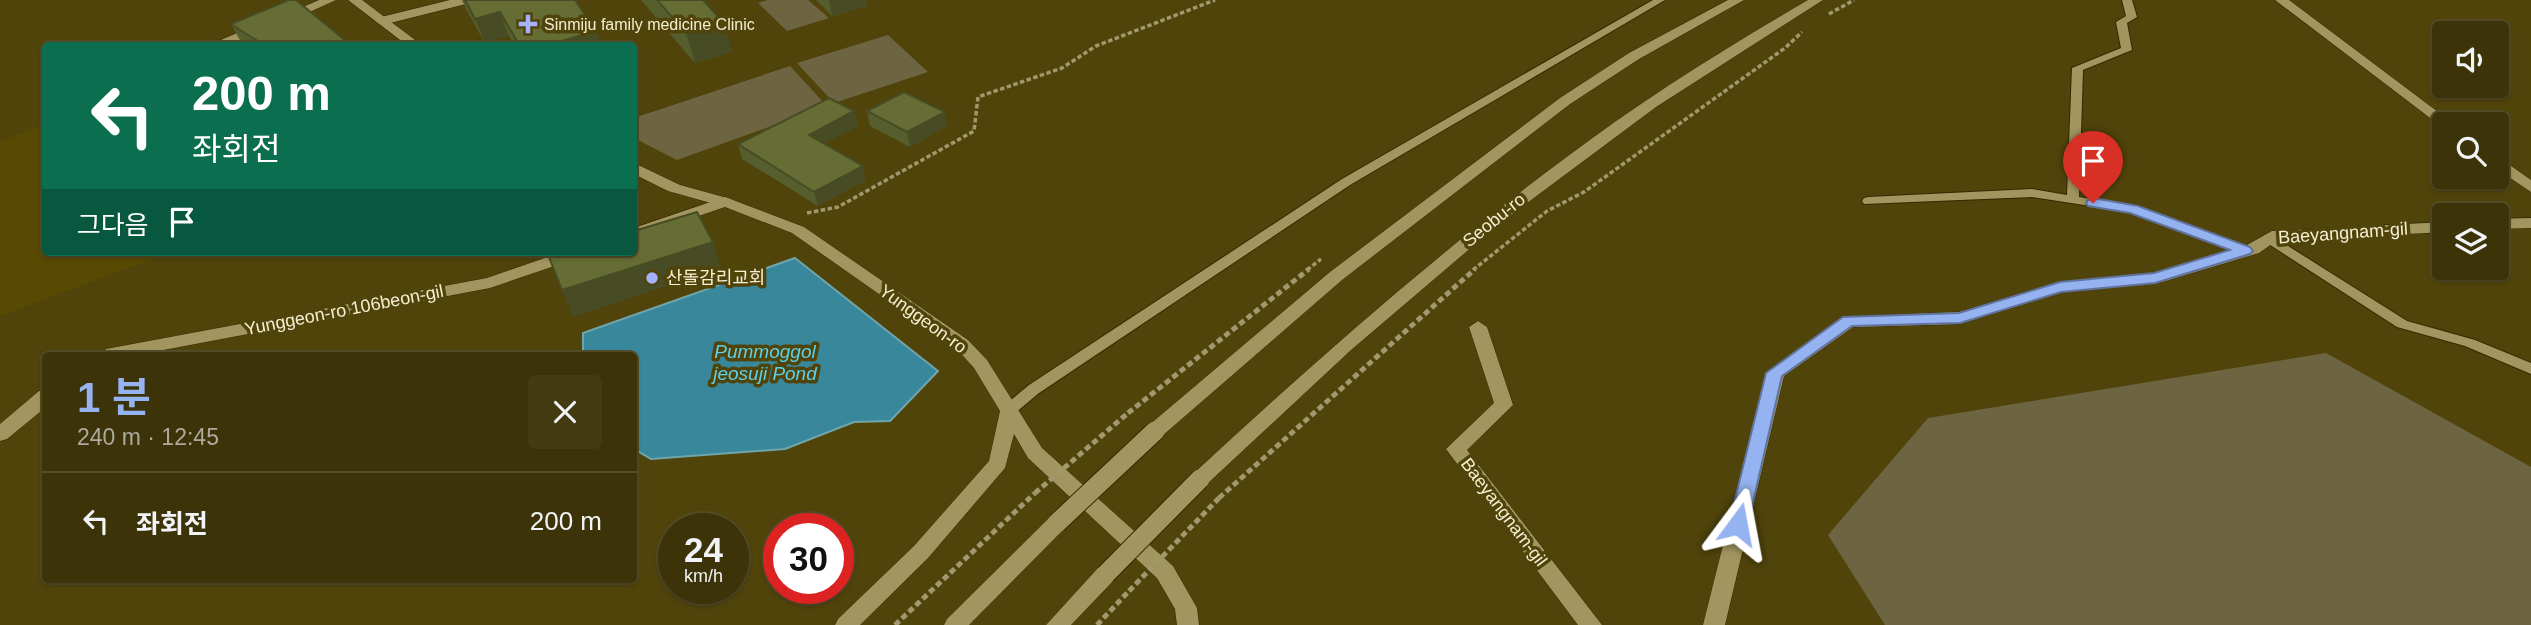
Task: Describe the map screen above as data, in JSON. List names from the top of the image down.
{
  "streets": {
    "street": [
      "Seobu-ro",
      "Baeyangnam-gil",
      "Yunggeon-ro 106beon-gil",
      "Yunggeon-ro"
    ]
  },
  "water": ["Pummoggol jeosuji Pond"],
  "places": {
    "health": ["Sinmiju family medicine Clinic"],
    "other": ["산돌감리교회"]
  },
  "page": {
    "turn": ["200 m", "좌회전"],
    "then": "그다음",
    "heading": ["1 분", "240 m · 12:45"],
    "list": [
      {
        "name": "좌회전",
        "value": "200 m"
      }
    ],
    "speed": "24 km/h",
    "limit": "30"
  }
}
